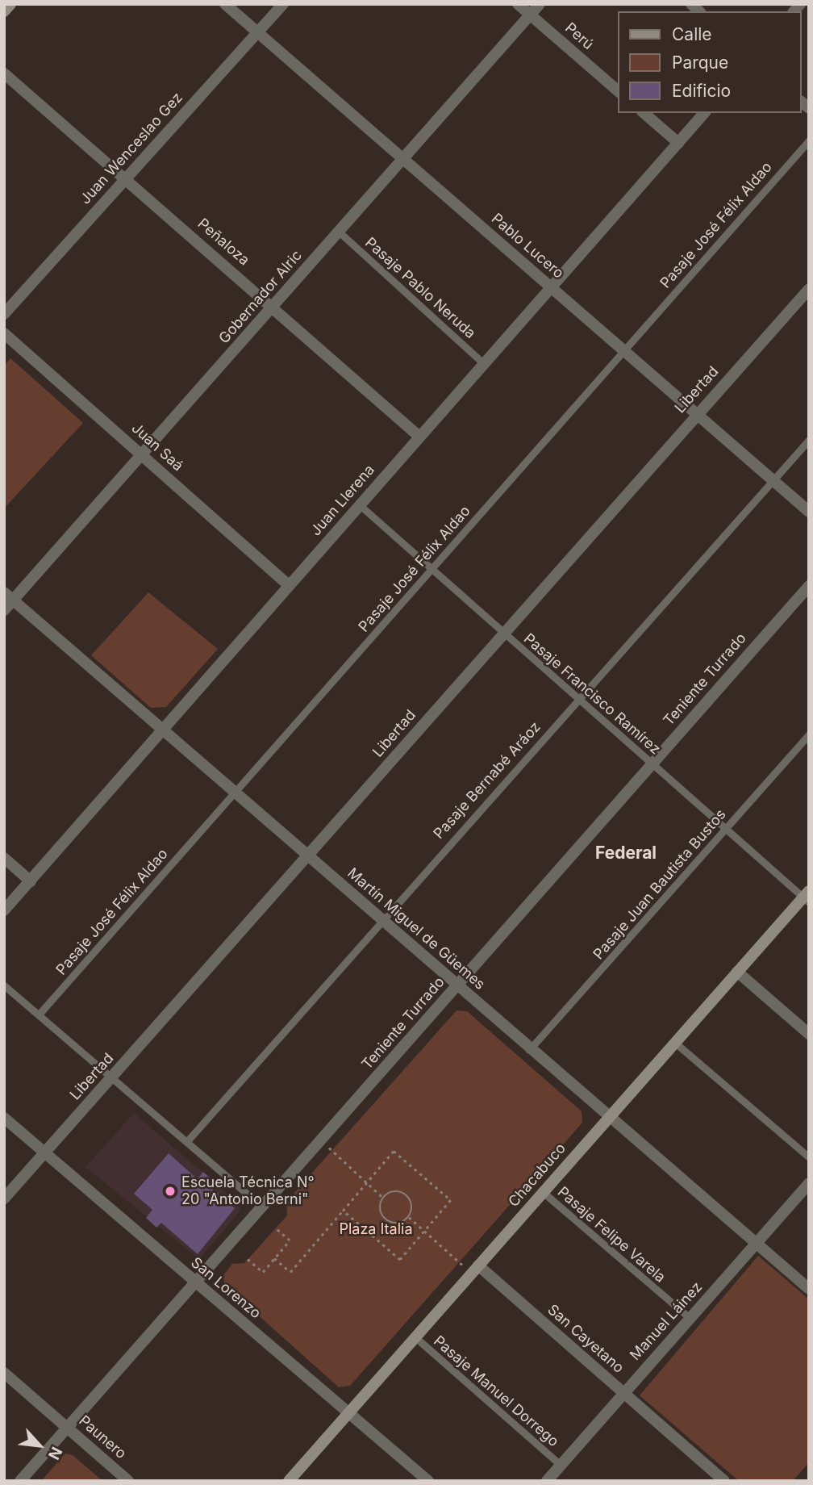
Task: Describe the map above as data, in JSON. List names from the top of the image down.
{
  "streets": {
    "main road": ["Chacabuco"],
    "street": [
      "Perú",
      "Juan Wenceslao Gez",
      "Peñaloza",
      "Pablo Lucero",
      "Gobernador Alric",
      "Libertad",
      "Juan Saá",
      "Juan Llerena",
      "Teniente Turrado",
      "Martín Miguel de Güemes",
      "San Lorenzo",
      "Manuel Láinez",
      "San Cayetano",
      "Paunero"
    ],
    "lane": [
      "Pasaje José Félix Aldao",
      "Pasaje Pablo Neruda",
      "Pasaje Francisco Ramírez",
      "Pasaje Bernabé Aráoz",
      "Pasaje Juan Bautista Bustos",
      "Pasaje Felipe Varela",
      "Pasaje Manuel Dorrego"
    ]
  },
  "crossings": [
    ["Perú", "Gobernador Alric"],
    ["Juan Wenceslao Gez", "Peñaloza"],
    ["Juan Wenceslao Gez", "Pablo Lucero"],
    ["Pasaje José Félix Aldao", "Pablo Lucero"],
    ["Pasaje José Félix Aldao", "Pasaje Francisco Ramírez"],
    ["Pasaje José Félix Aldao", "Martín Miguel de Güemes"],
    ["Peñaloza", "Gobernador Alric"],
    ["Peñaloza", "Juan Llerena"],
    ["Pablo Lucero", "Gobernador Alric"],
    ["Pablo Lucero", "Libertad"],
    ["Pablo Lucero", "Juan Llerena"],
    ["Pablo Lucero", "Pasaje Bernabé Aráoz"],
    ["Pasaje Pablo Neruda", "Gobernador Alric"],
    ["Pasaje Pablo Neruda", "Juan Llerena"],
    ["Gobernador Alric", "Juan Saá"],
    ["Gobernador Alric", "Martín Miguel de Güemes"],
    ["Libertad", "Pasaje Francisco Ramírez"],
    ["Libertad", "Martín Miguel de Güemes"],
    ["Libertad", "San Lorenzo"],
    ["Juan Saá", "Juan Llerena"],
    ["Juan Llerena", "Pasaje Francisco Ramírez"],
    ["Juan Llerena", "Martín Miguel de Güemes"],
    ["Teniente Turrado", "Pasaje Francisco Ramírez"],
    ["Teniente Turrado", "Martín Miguel de Güemes"],
    ["Teniente Turrado", "San Lorenzo"],
    ["Teniente Turrado", "Paunero"],
    ["Pasaje Francisco Ramírez", "Pasaje Bernabé Aráoz"],
    ["Pasaje Francisco Ramírez", "Pasaje Juan Bautista Bustos"],
    ["Pasaje Francisco Ramírez", "Chacabuco"],
    ["Pasaje Bernabé Aráoz", "Martín Miguel de Güemes"],
    ["Pasaje Juan Bautista Bustos", "Martín Miguel de Güemes"],
    ["Martín Miguel de Güemes", "Chacabuco"],
    ["Martín Miguel de Güemes", "Manuel Láinez"],
    ["Chacabuco", "Pasaje Felipe Varela"],
    ["Chacabuco", "San Lorenzo"],
    ["Chacabuco", "San Cayetano"],
    ["Chacabuco", "Pasaje Manuel Dorrego"],
    ["Pasaje Felipe Varela", "Manuel Láinez"],
    ["Manuel Láinez", "San Cayetano"],
    ["Manuel Láinez", "Pasaje Manuel Dorrego"]
  ],
  "districts": ["Federal"],
  "parks": ["Plaza Italia"],
  "places": ["Escuela Técnica N° 20 \"Antonio Berni\""],
  "legend": ["Calle", "Parque", "Edificio"],
  "north": "bottom right"
}
